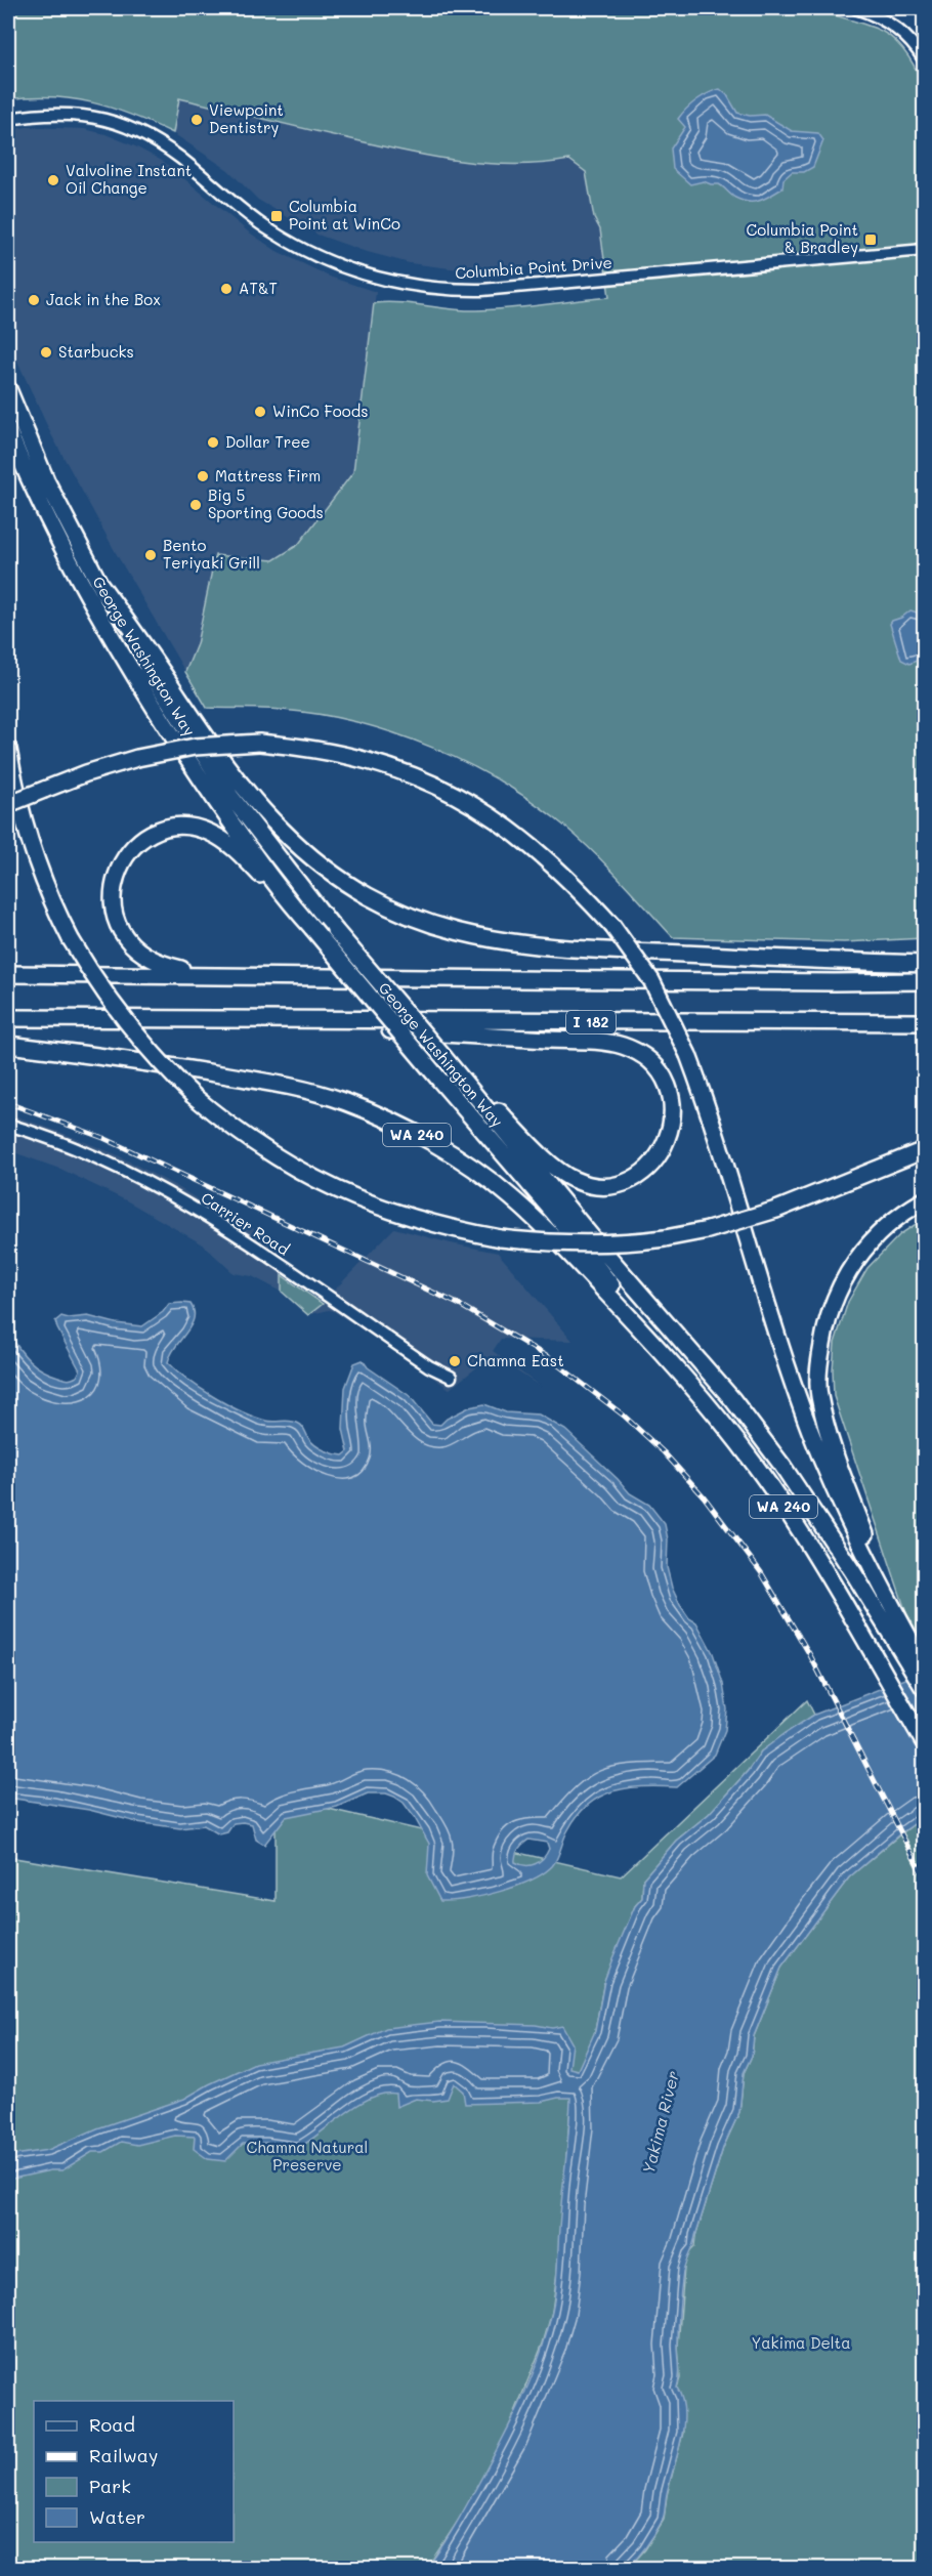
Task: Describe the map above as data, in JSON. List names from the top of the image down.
{
  "streets": {
    "highway": ["George Washington Way", "I 182", "WA 240"],
    "street": ["Columbia Point Drive", "Carrier Road"]
  },
  "crossings": [
    ["George Washington Way", "WA 240"]
  ],
  "water": ["Yakima River"],
  "parks": ["Chamna Natural Preserve", "Yakima Delta"],
  "places": {
    "other": [
      "Viewpoint Dentistry",
      "Valvoline Instant Oil Change",
      "AT&T",
      "Jack in the Box",
      "Starbucks",
      "WinCo Foods",
      "Dollar Tree",
      "Mattress Firm",
      "Big 5 Sporting Goods",
      "Bento Teriyaki Grill",
      "Chamna East"
    ],
    "transit": ["Columbia Point at WinCo", "Columbia Point & Bradley"]
  },
  "legend": [
    "Road",
    "Railway",
    "Park",
    "Water"
  ]
}
